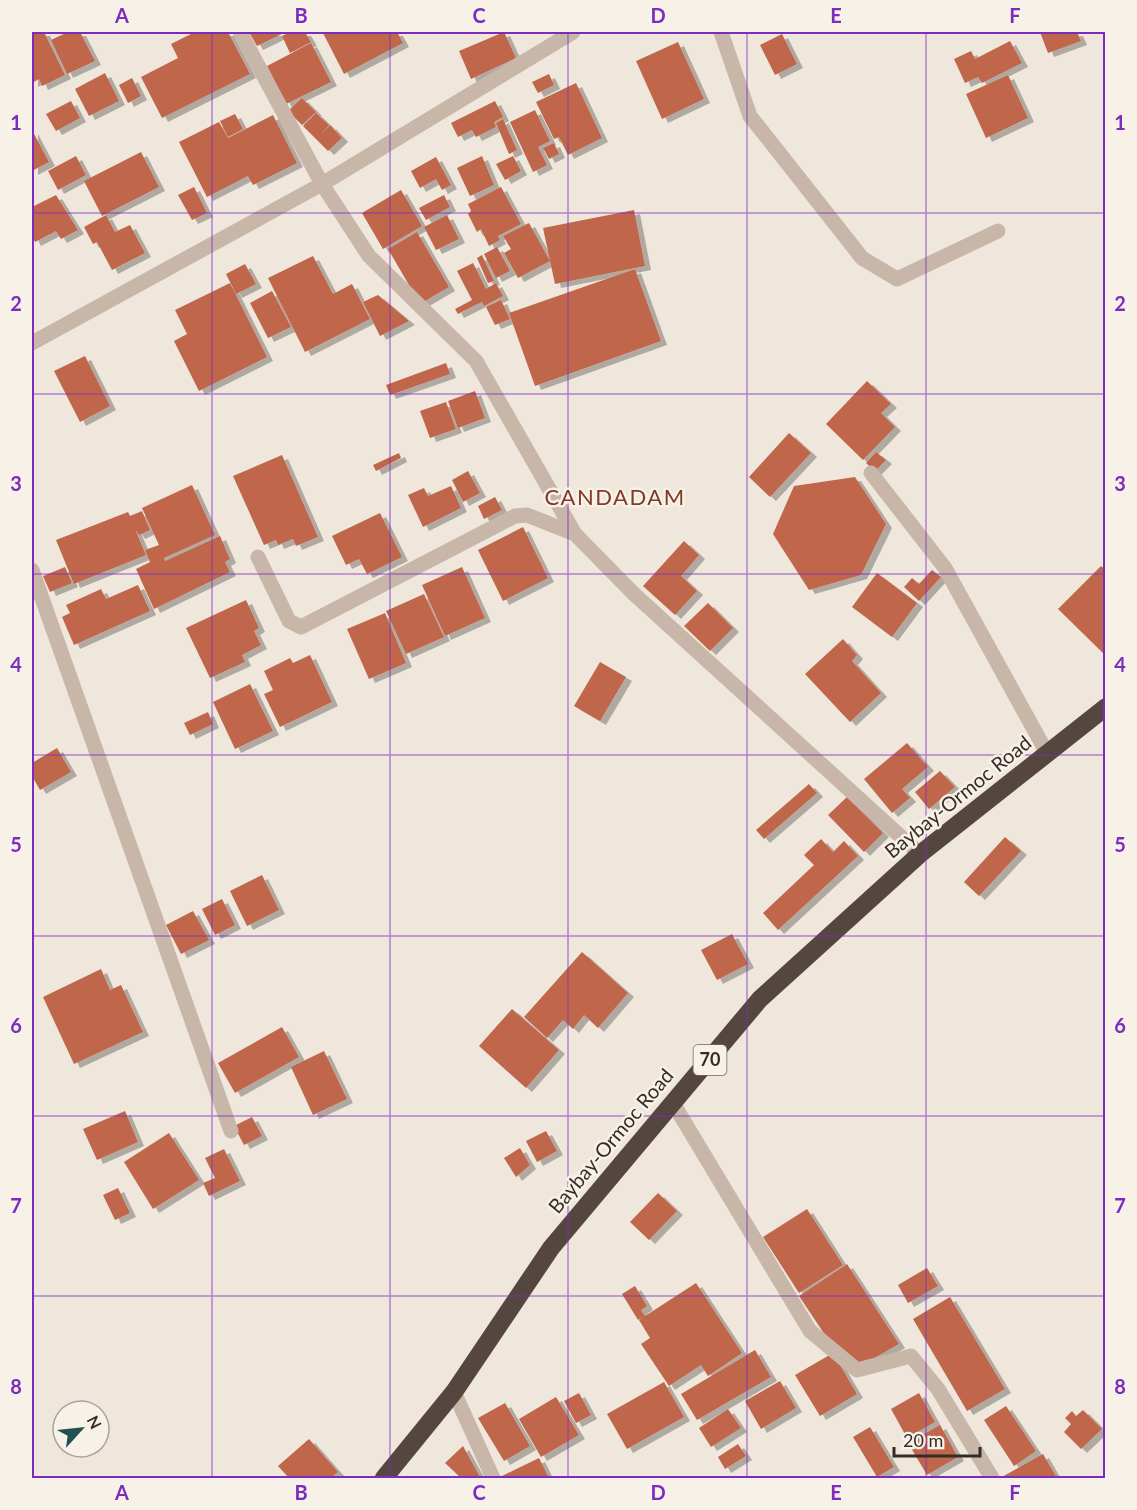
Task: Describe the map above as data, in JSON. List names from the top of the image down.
{
  "streets": {
    "highway": ["Baybay-Ormoc Road", "70"]
  },
  "districts": ["CANDADAM"],
  "scale_bar": "20 m",
  "north": "top right",
  "grid": {
    "columns": [
      "A",
      "B",
      "C",
      "D",
      "E",
      "F"
    ],
    "rows": [
      "1",
      "2",
      "3",
      "4",
      "5",
      "6",
      "7",
      "8"
    ]
  }
}
